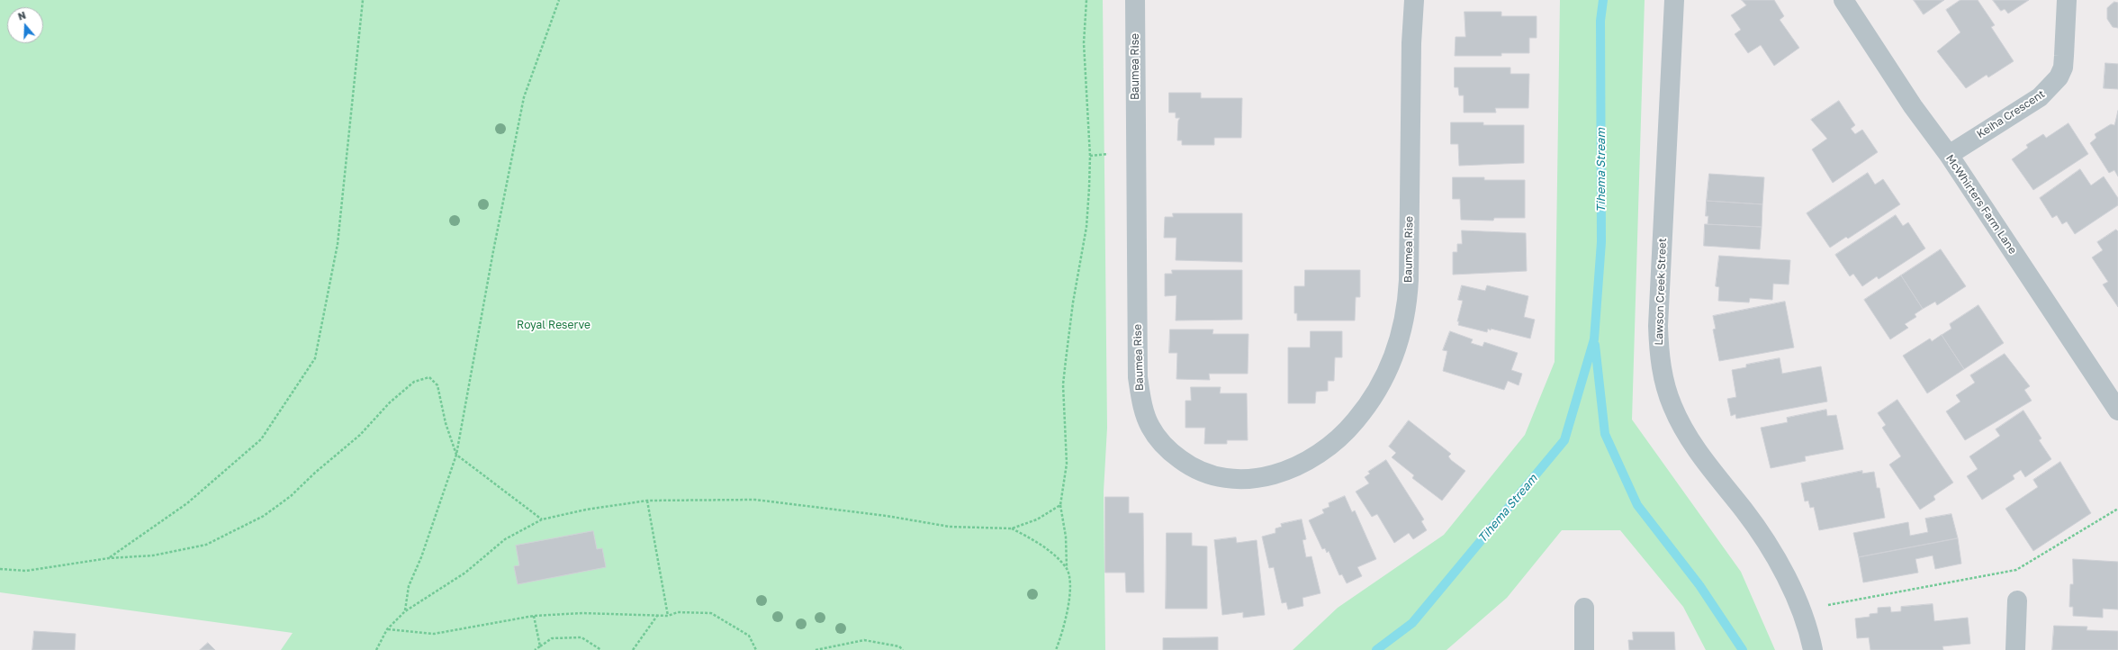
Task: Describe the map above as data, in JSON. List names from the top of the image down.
{
  "streets": {
    "street": [
      "Baumea Rise",
      "Keiha Crescent",
      "McWhirters Farm Lane",
      "Lawson Creek Street"
    ]
  },
  "crossings": [
    ["Keiha Crescent", "McWhirters Farm Lane"]
  ],
  "water": ["Tihema Stream"],
  "parks": ["Royal Reserve"],
  "north": "top"
}
